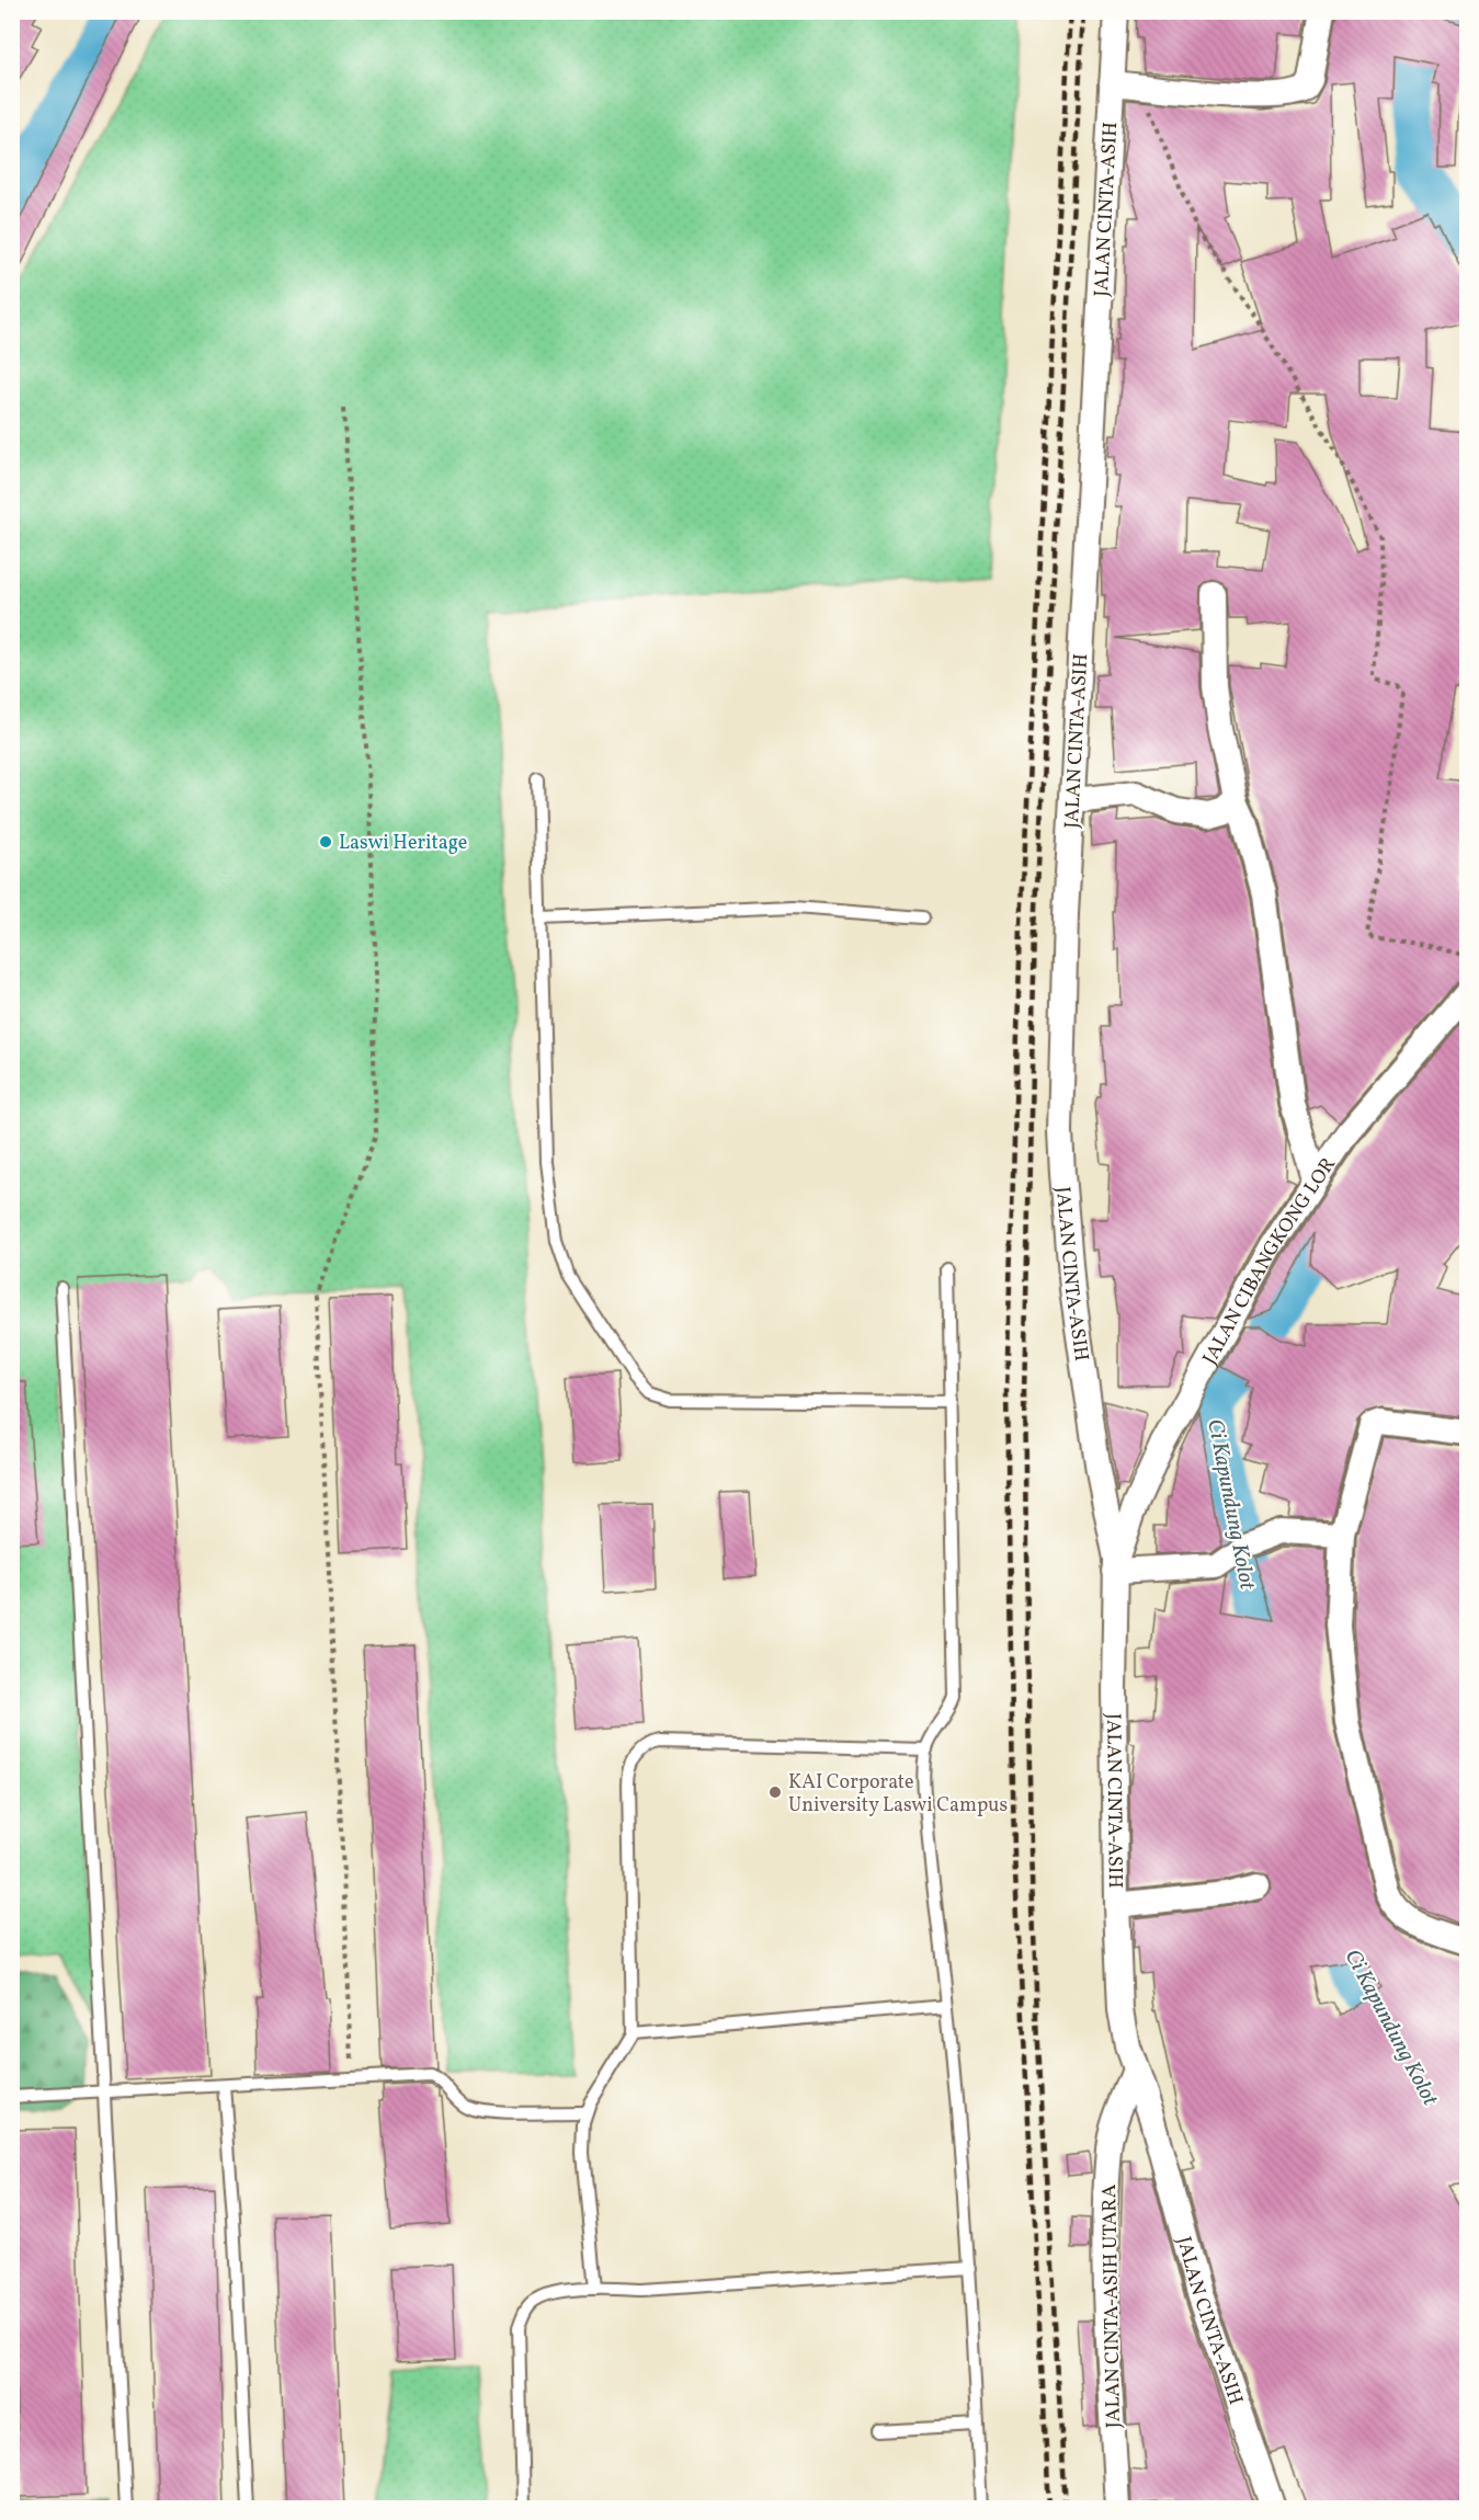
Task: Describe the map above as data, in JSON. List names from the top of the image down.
{
  "streets": {
    "street": ["JALAN CINTA-ASIH", "JALAN CIBANGKONG LOR", "JALAN CINTA-ASIH UTARA"]
  },
  "crossings": [
    ["JALAN CINTA-ASIH", "JALAN CIBANGKONG LOR"],
    ["JALAN CINTA-ASIH", "JALAN CINTA-ASIH UTARA"]
  ],
  "water": ["Ci Kapundung Kolot"],
  "places": ["Laswi Heritage", "KAI Corporate University Laswi Campus"]
}
